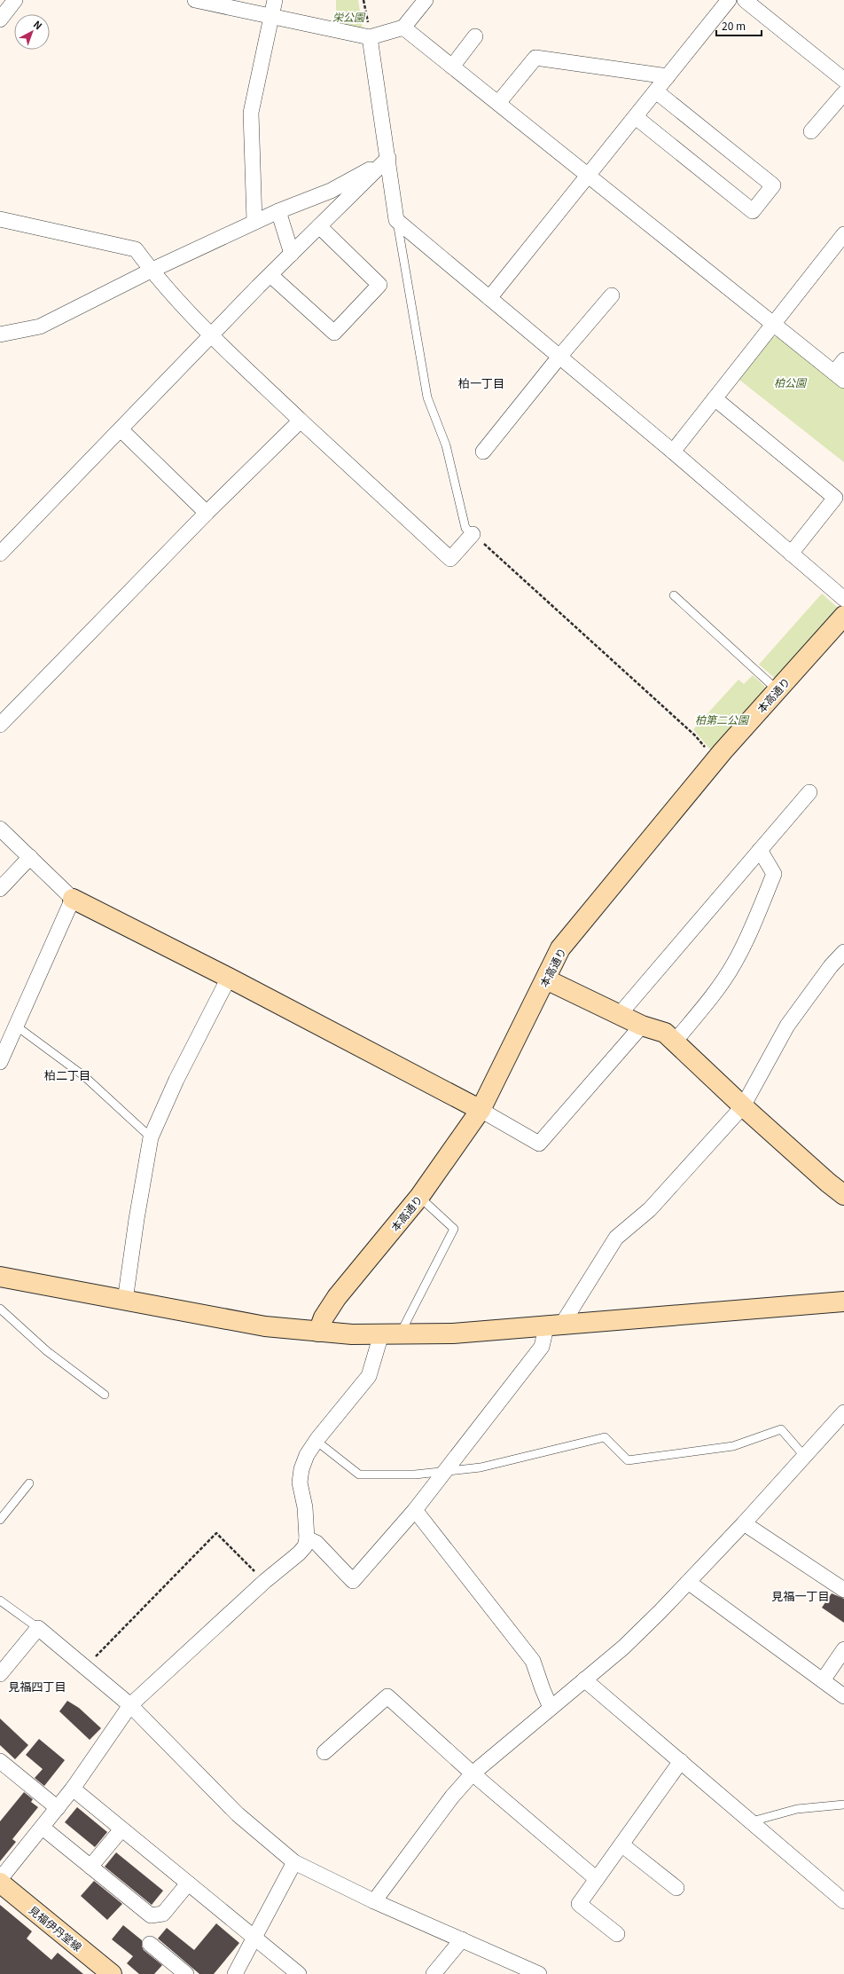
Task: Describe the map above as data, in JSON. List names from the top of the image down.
{
  "streets": {
    "street": ["本高通り", "見福伊丹堂線"]
  },
  "districts": [
    "柏一丁目",
    "柏二丁目",
    "見福一丁目",
    "見福四丁目"
  ],
  "parks": ["栄公園", "柏公園", "柏第二公園"],
  "scale_bar": "20 m",
  "north": "top right"
}
